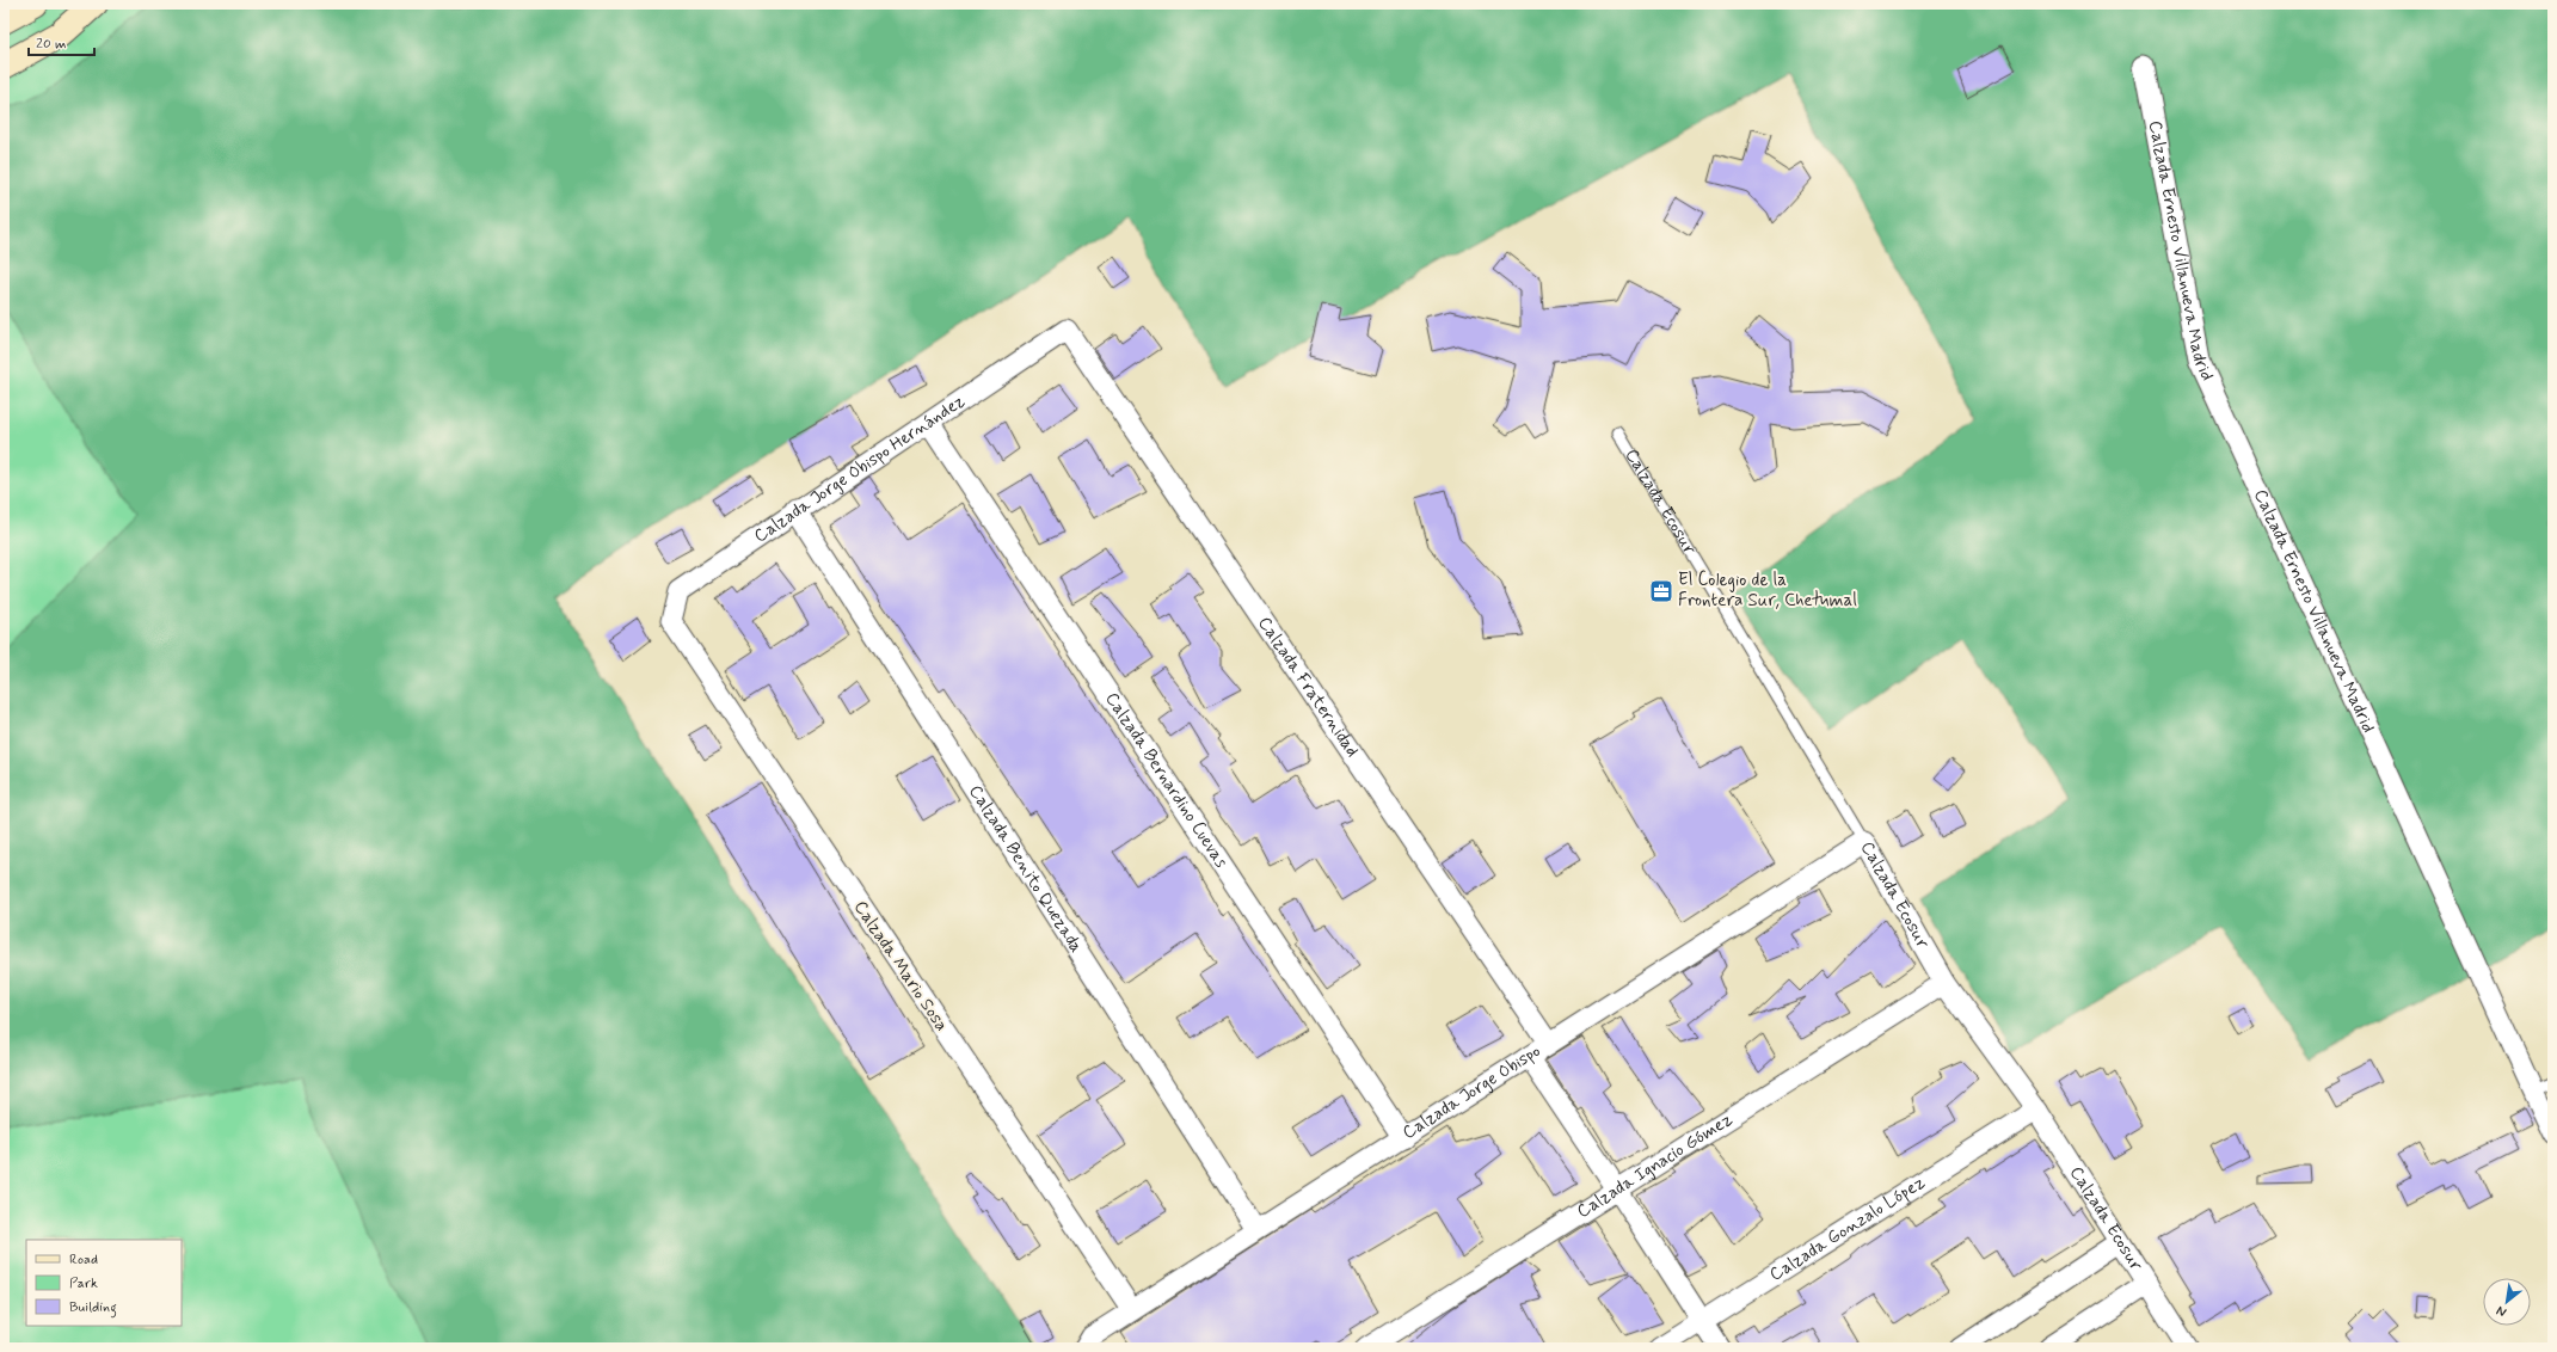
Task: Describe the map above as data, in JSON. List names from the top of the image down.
{
  "streets": {
    "street": [
      "Calzada Ernesto Villanueva Madrid",
      "Calzada Jorge Obispo Hernández",
      "Calzada Ecosur",
      "Calzada Fraternidad",
      "Calzada Bernardino Cuevas",
      "Calzada Benito Quezada",
      "Calzada Mario Sosa",
      "Calzada Jorge Obispo",
      "Calzada Ignacio Gómez",
      "Calzada Gonzalo López"
    ]
  },
  "crossings": [
    ["Calzada Jorge Obispo Hernández", "Calzada Fraternidad"],
    ["Calzada Jorge Obispo Hernández", "Calzada Bernardino Cuevas"],
    ["Calzada Jorge Obispo Hernández", "Calzada Benito Quezada"],
    ["Calzada Jorge Obispo Hernández", "Calzada Mario Sosa"],
    ["Calzada Ecosur", "Calzada Jorge Obispo"],
    ["Calzada Ecosur", "Calzada Ignacio Gómez"],
    ["Calzada Ecosur", "Calzada Gonzalo López"],
    ["Calzada Fraternidad", "Calzada Jorge Obispo"],
    ["Calzada Bernardino Cuevas", "Calzada Jorge Obispo"],
    ["Calzada Benito Quezada", "Calzada Jorge Obispo"],
    ["Calzada Mario Sosa", "Calzada Jorge Obispo"]
  ],
  "places": {
    "office": ["El Colegio de la Frontera Sur, Chetumal"]
  },
  "legend": ["Road", "Park", "Building"],
  "scale_bar": "20 m",
  "north": "bottom left"
}
